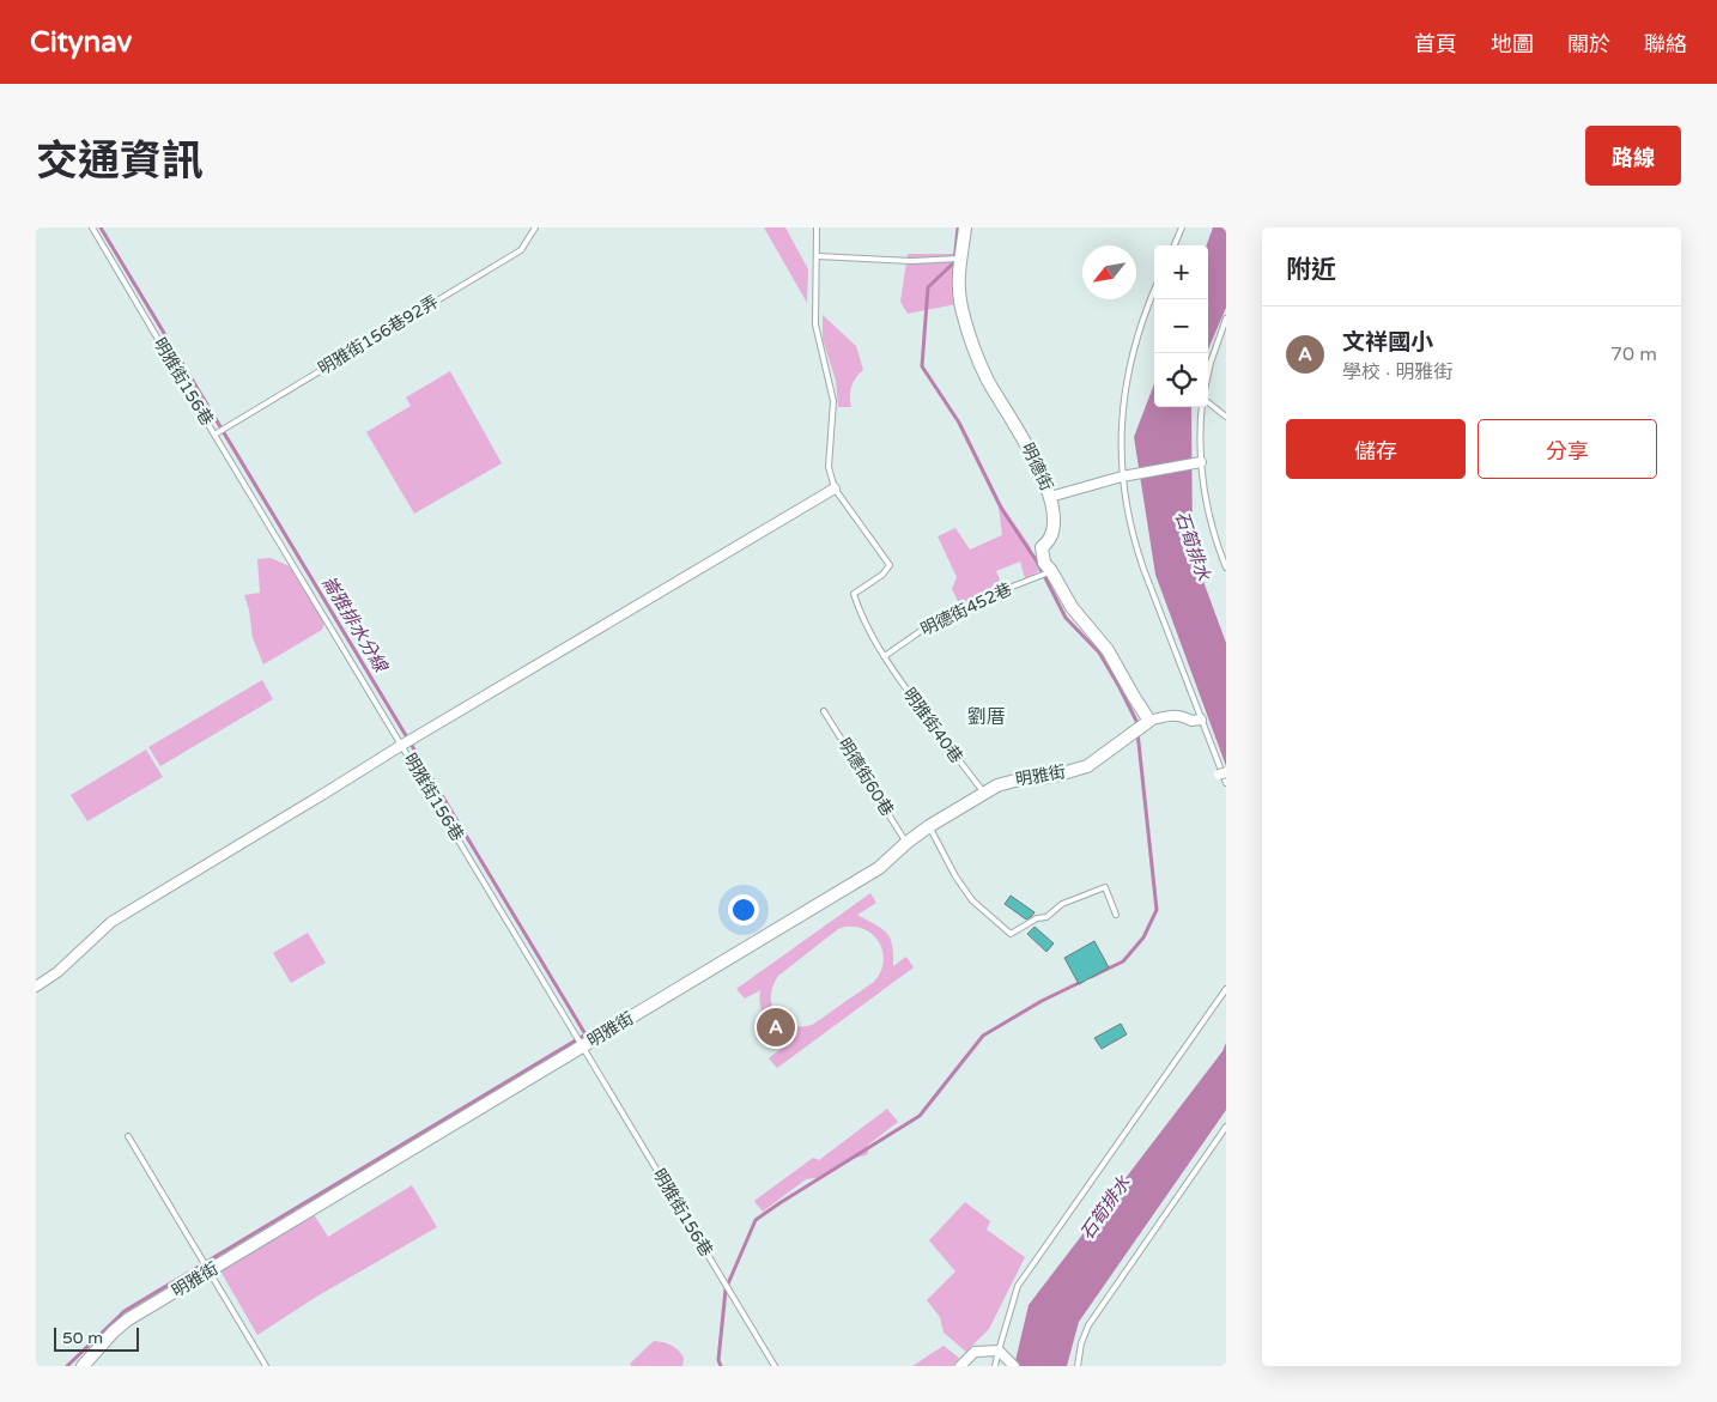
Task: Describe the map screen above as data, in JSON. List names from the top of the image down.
{
  "streets": {
    "street": ["明德街", "明雅街"],
    "lane": [
      "明雅街156巷92弄",
      "明雅街156巷",
      "明德街452巷",
      "明雅街40巷",
      "明德街60巷"
    ]
  },
  "crossings": [
    ["明雅街156巷92弄", "明雅街156巷"],
    ["明雅街156巷", "明雅街"],
    ["明德街", "明德街452巷"],
    ["明德街", "明雅街"],
    ["明德街452巷", "明雅街40巷"],
    ["明雅街40巷", "明雅街"],
    ["明雅街", "明德街60巷"]
  ],
  "districts": ["劉厝"],
  "water": ["石筍排水", "崙雅排水分線"],
  "scale_bar": "50 m",
  "north": "bottom left",
  "page": {
    "header": "Citynav",
    "nav": [
      "首頁",
      "地圖",
      "關於",
      "聯絡"
    ],
    "title": "交通資訊",
    "buttons": [
      "路線",
      ["儲存", "分享"]
    ],
    "heading": "附近",
    "map_buttons": ["+", "−"],
    "list": [
      {
        "mark": "A",
        "name": "文祥國小",
        "note": "學校 · 明雅街",
        "value": "70 m"
      }
    ],
    "pins": "A",
    "scale": "50 m"
  }
}
